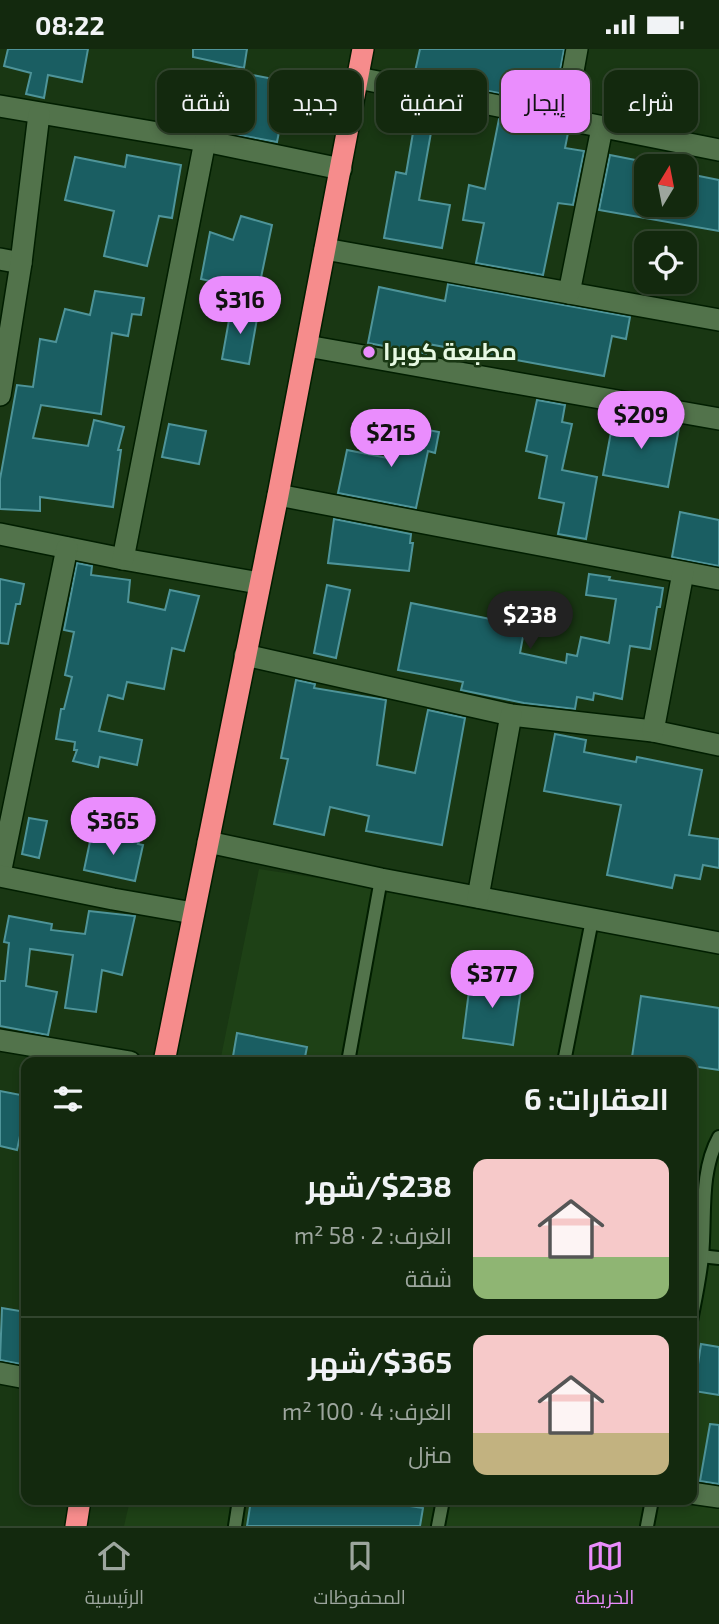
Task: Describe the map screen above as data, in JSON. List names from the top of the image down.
{
  "places": ["مطبعة كوبرا"],
  "north": "top",
  "page": {
    "status": "08:22",
    "chip": [
      "شراء",
      "إيجار",
      "تصفية",
      "جديد",
      "شقة"
    ],
    "price": [
      "$316",
      "$209",
      "$215",
      "$238",
      "$365",
      "$377"
    ],
    "heading": "العقارات: 6",
    "list": [
      {
        "name": "$238/شهر",
        "note": "الغرف: 2 · 58 m² · شقة"
      },
      {
        "name": "$365/شهر",
        "note": "الغرف: 4 · 100 m² · منزل"
      }
    ],
    "tabs": ["الخريطة", "المحفوظات", "الرئيسية"]
  }
}
